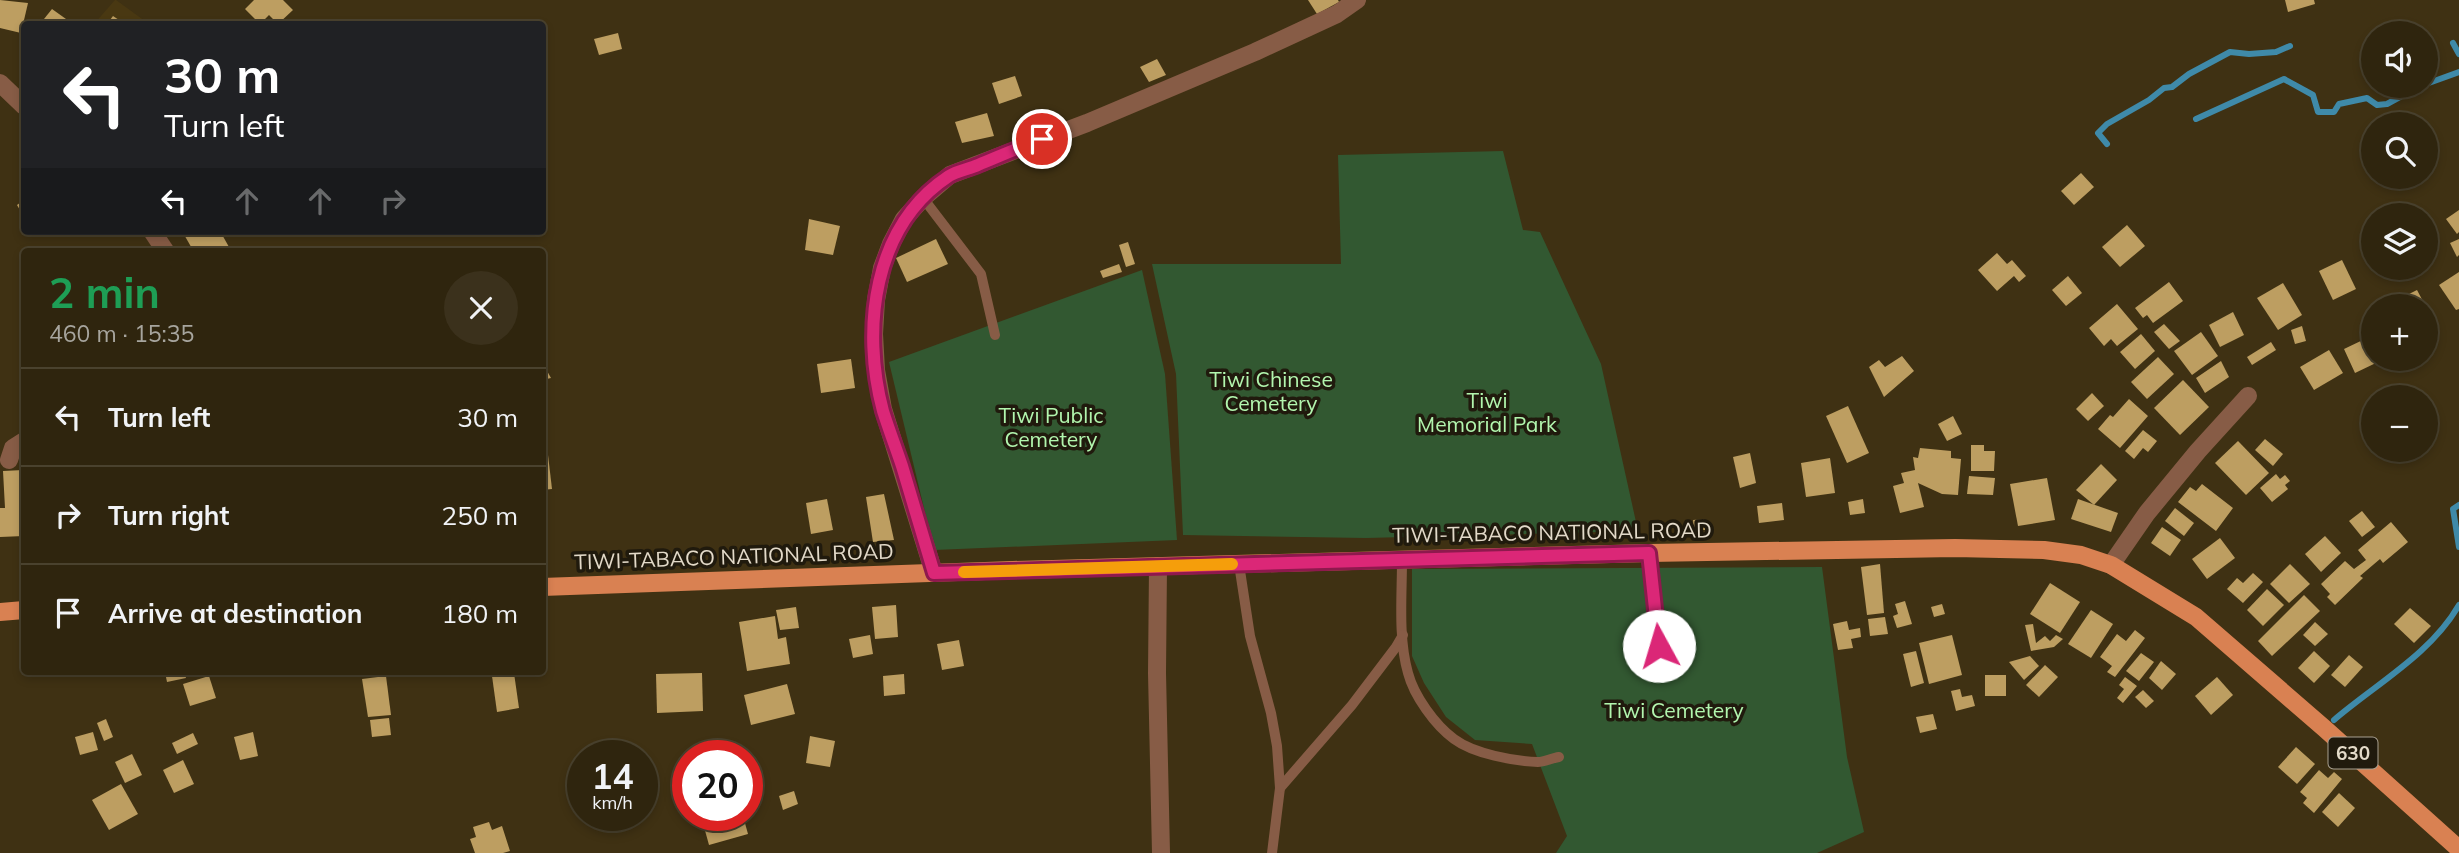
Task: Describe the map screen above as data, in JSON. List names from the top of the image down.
{
  "streets": {
    "main road": ["TIWI-TABACO NATIONAL ROAD", "630"]
  },
  "parks": [
    "Tiwi Chinese Cemetery",
    "Tiwi Memorial Park",
    "Tiwi Public Cemetery",
    "Tiwi Cemetery"
  ],
  "page": {
    "map_buttons": ["+", "−"],
    "turn": ["30 m", "Turn left"],
    "heading": ["2 min", "460 m · 15:35"],
    "list": [
      {
        "name": "Turn left",
        "value": "30 m"
      },
      {
        "name": "Turn right",
        "value": "250 m"
      },
      {
        "name": "Arrive at destination",
        "value": "180 m"
      }
    ],
    "speed": "14 km/h",
    "limit": "20"
  }
}
